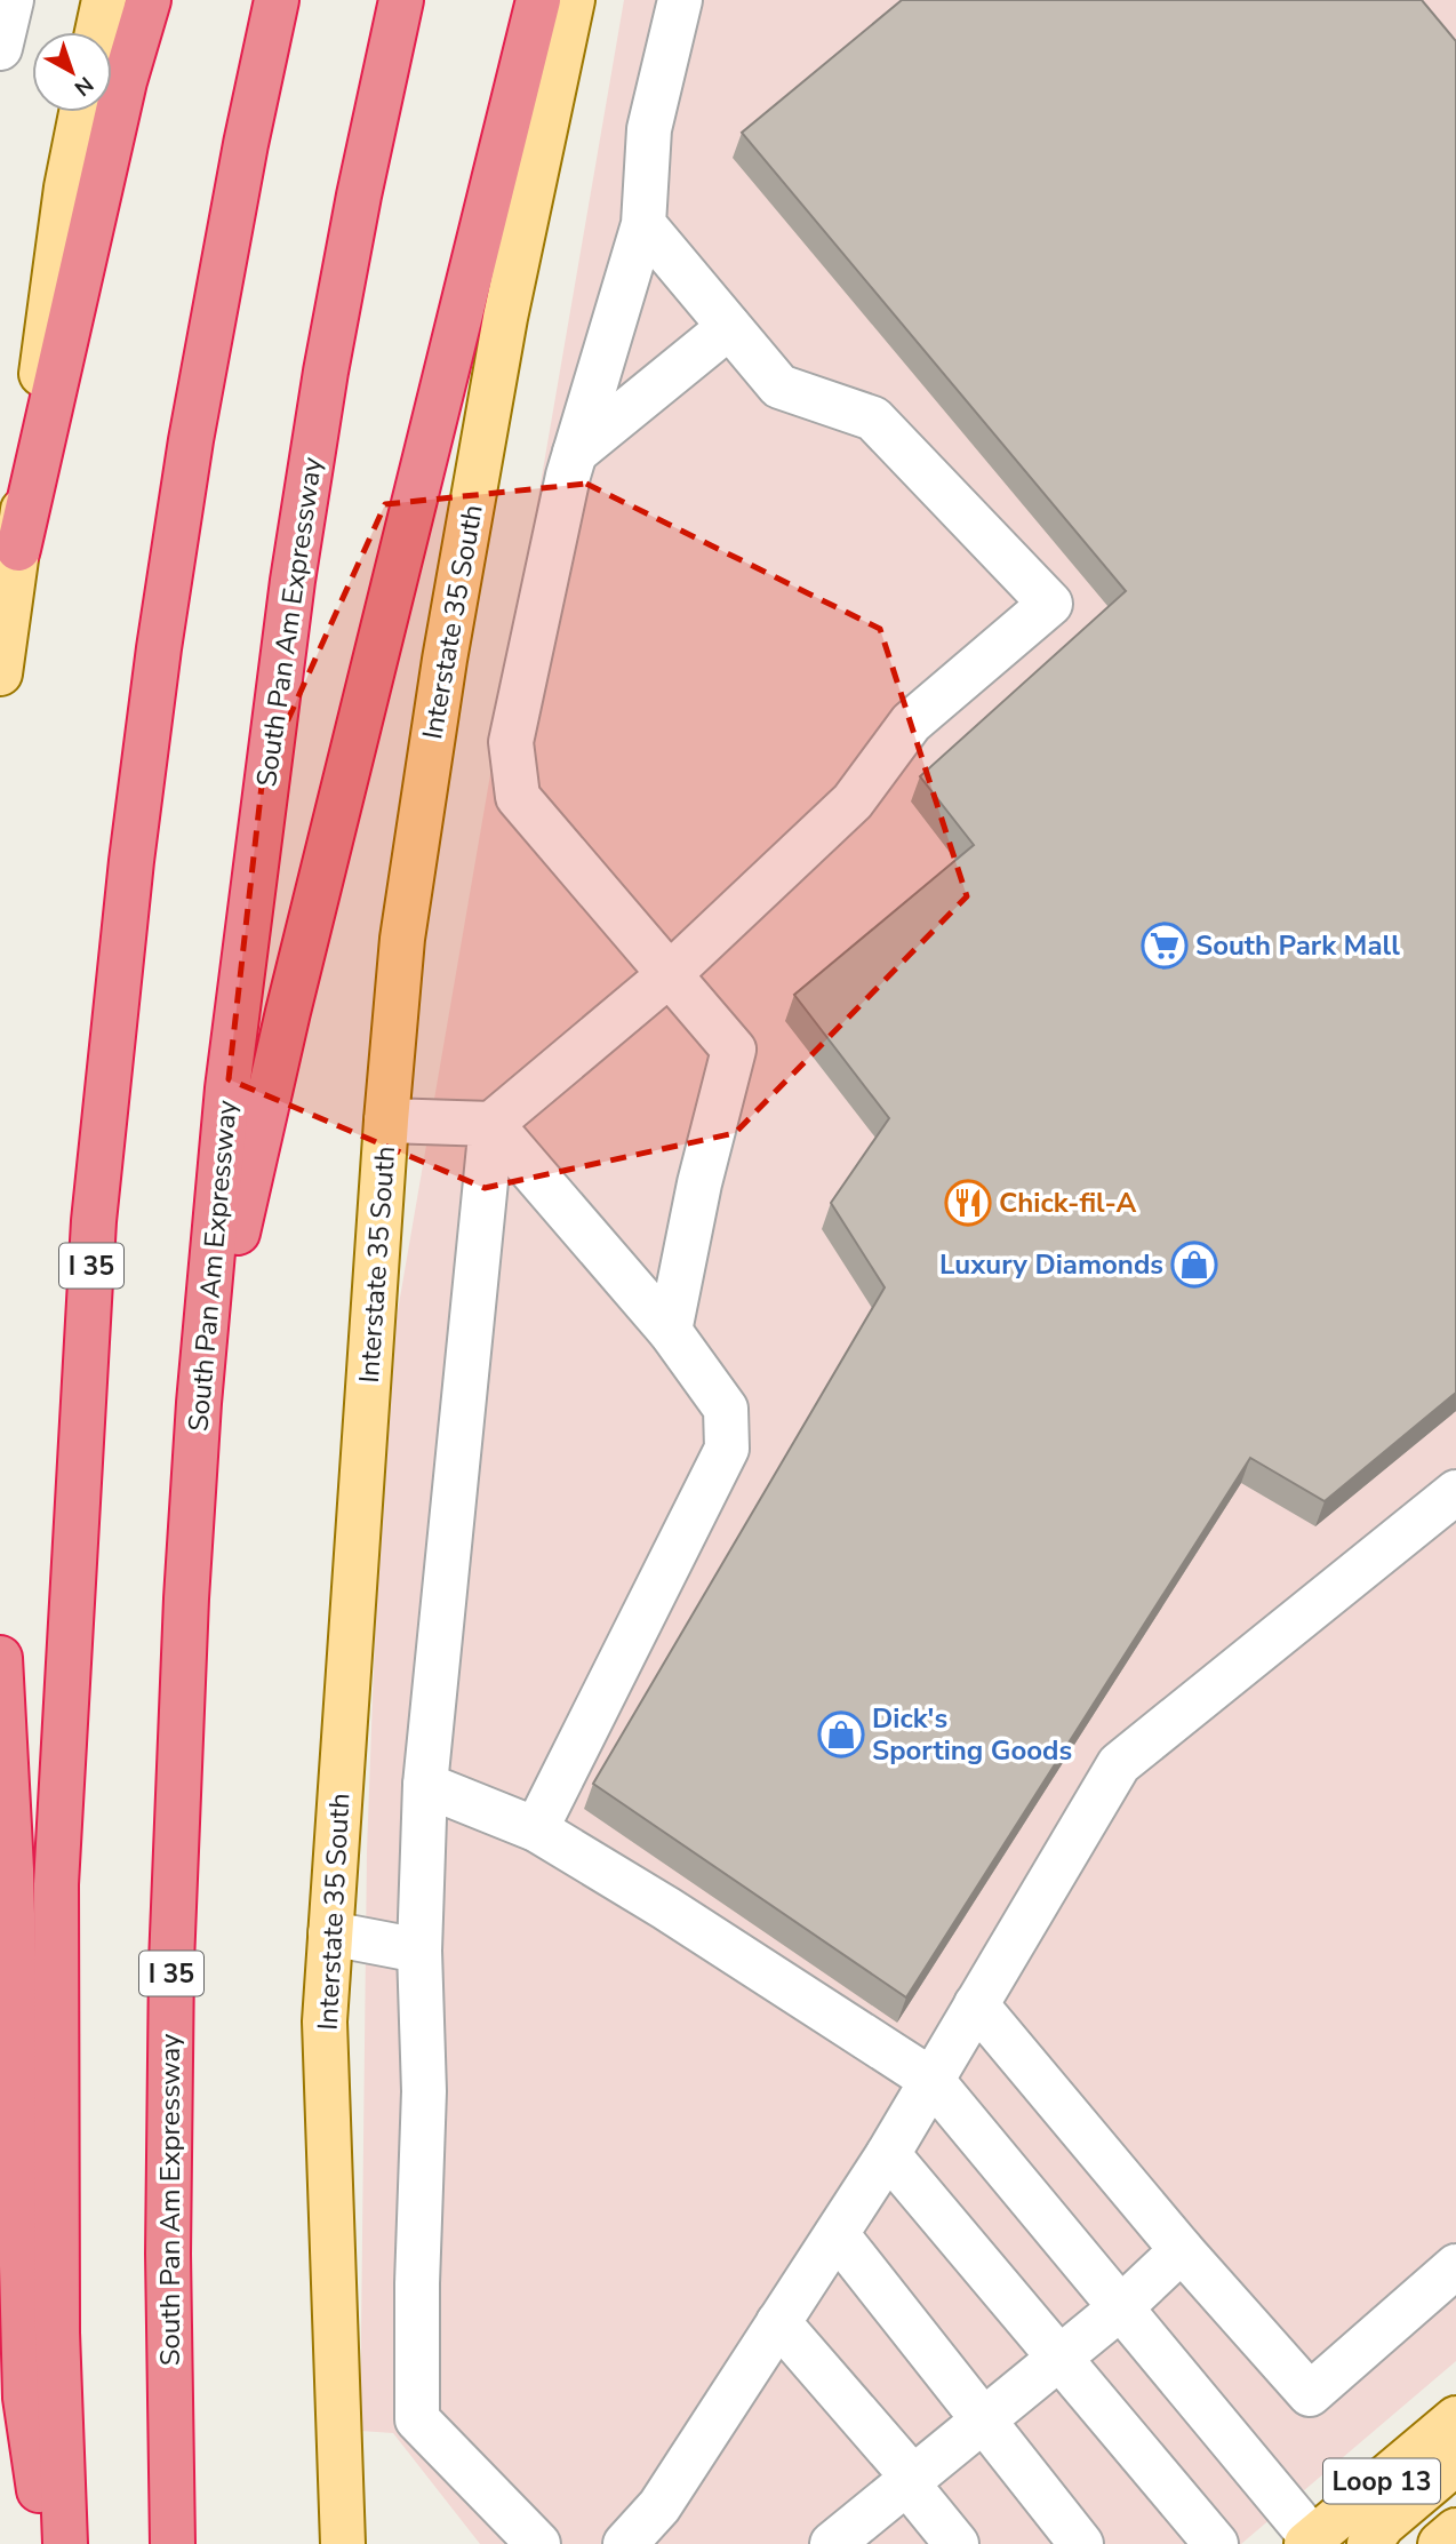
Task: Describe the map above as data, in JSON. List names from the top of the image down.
{
  "streets": {
    "highway": ["South Pan Am Expressway", "I 35"],
    "main road": ["Interstate 35 South", "Loop 13"]
  },
  "places": {
    "supermarket": ["South Park Mall"],
    "restaurant": ["Chick-fil-A"],
    "shop": ["Luxury Diamonds", "Dick's Sporting Goods"]
  },
  "north": "bottom right"
}
